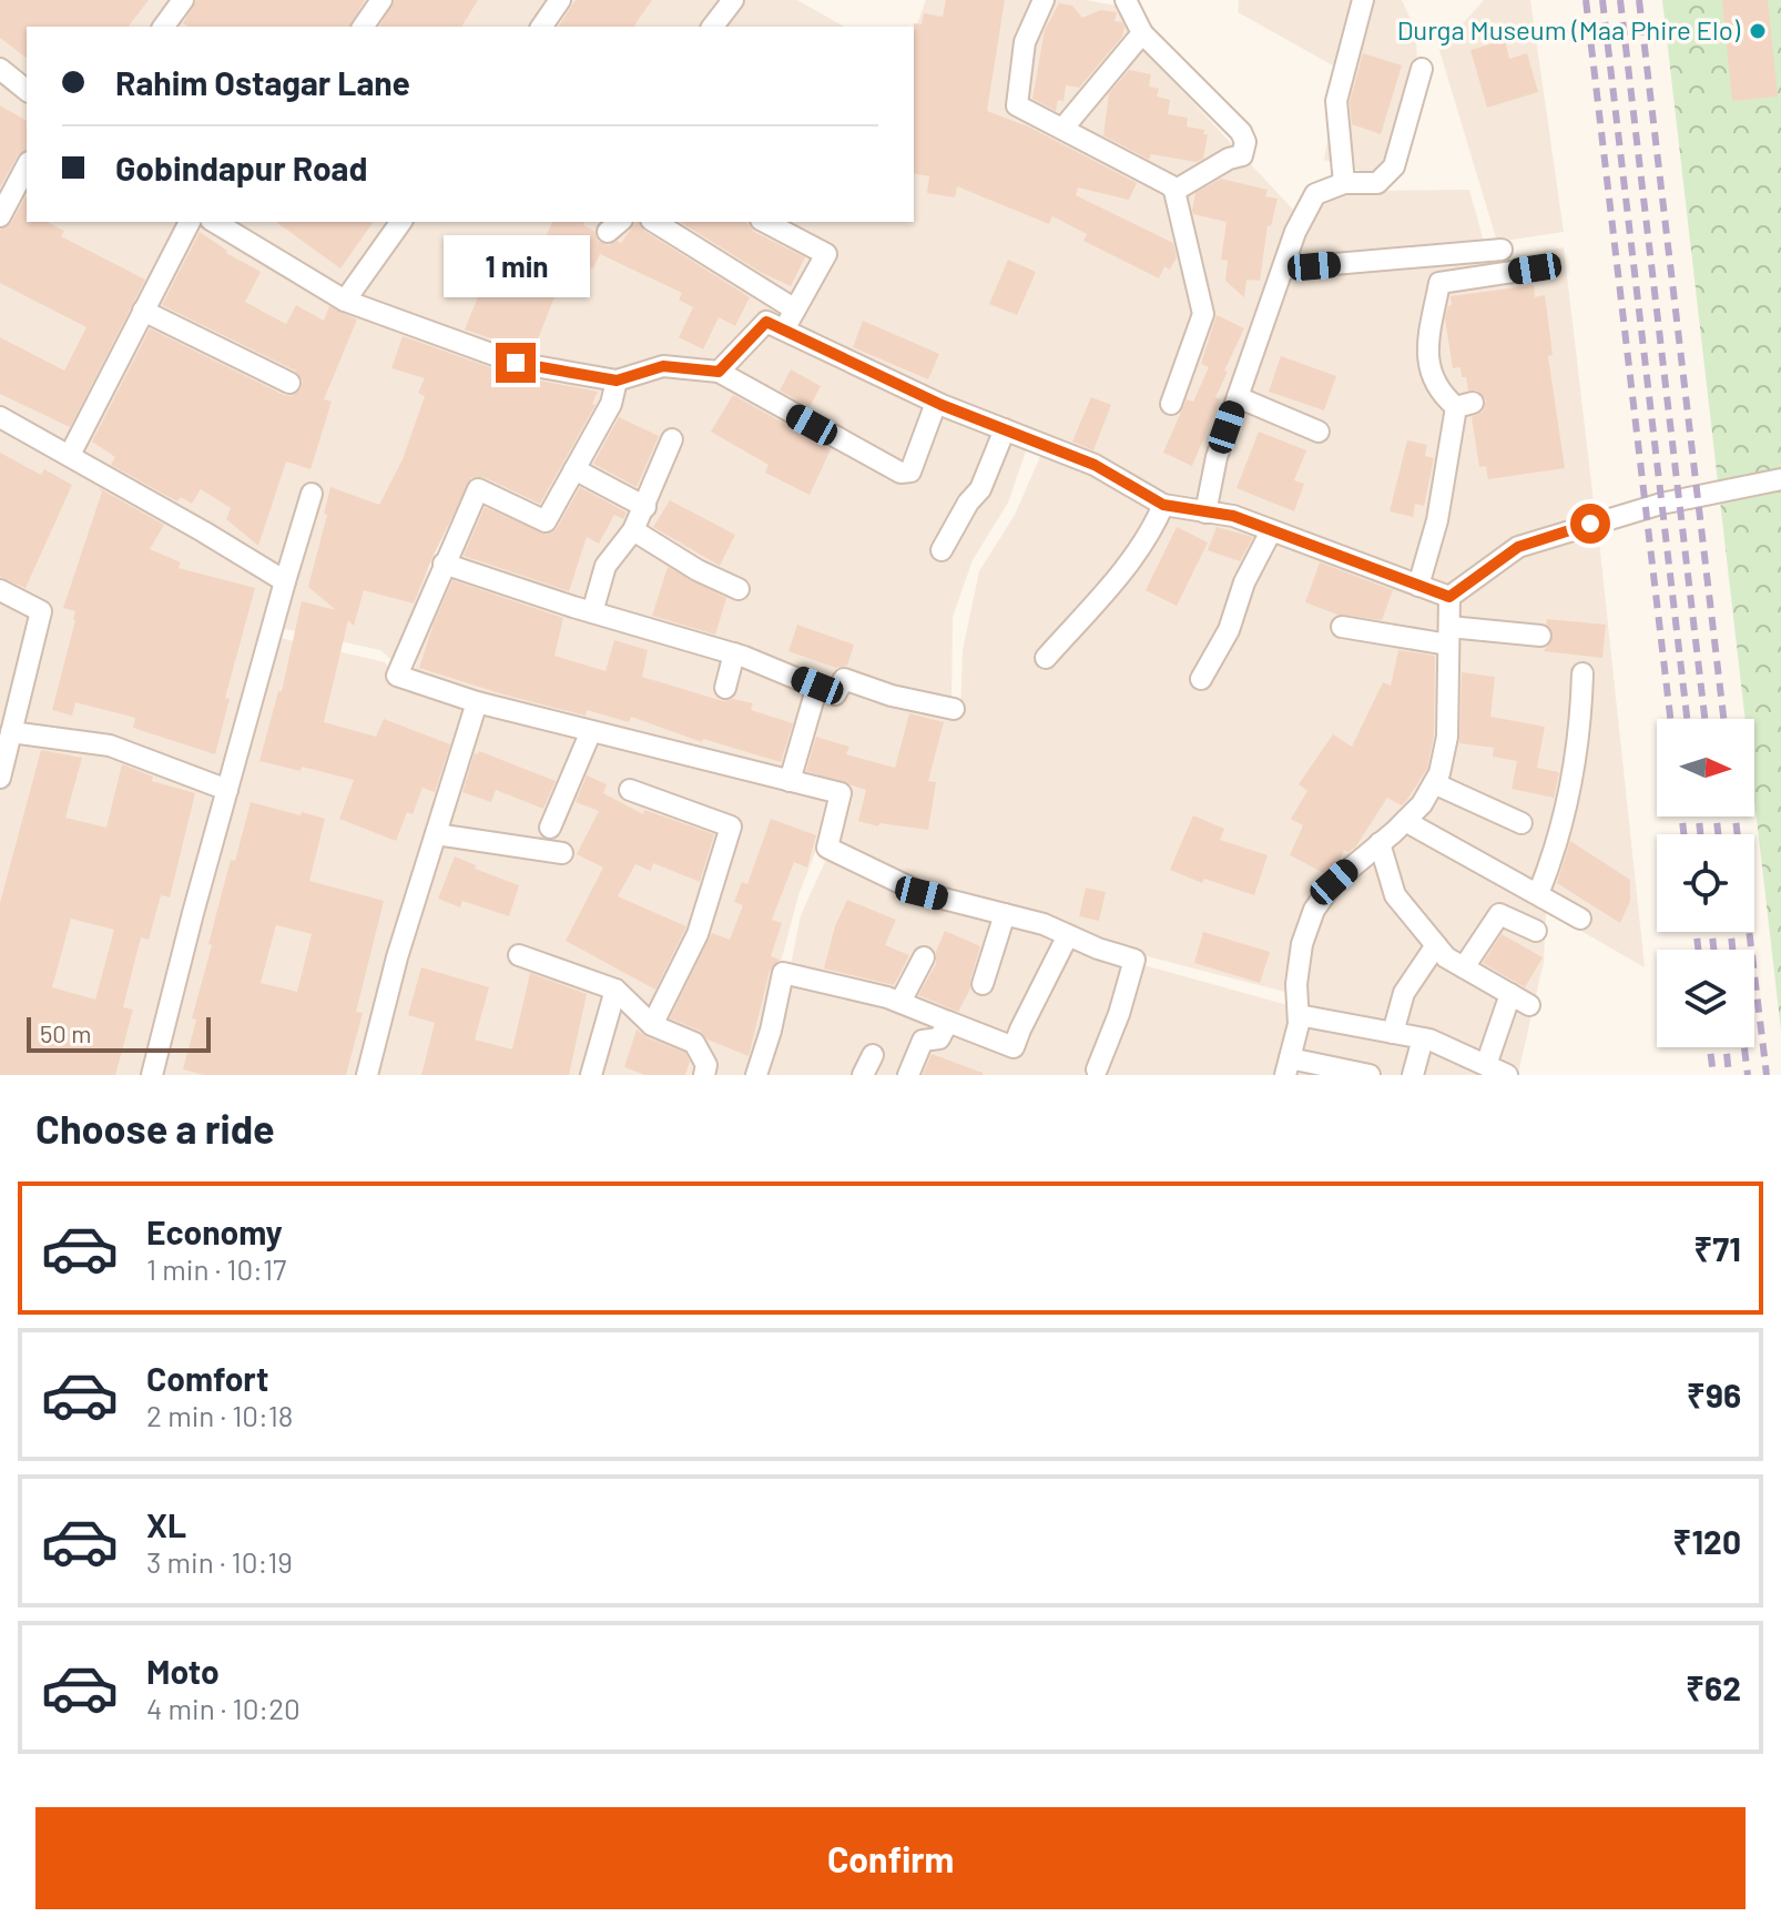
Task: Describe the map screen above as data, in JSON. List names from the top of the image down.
{
  "places": ["Durga Museum (Maa Phire Elo)"],
  "scale_bar": "50 m",
  "north": "right",
  "page": {
    "banner": ["Rahim Ostagar Lane", "Gobindapur Road"],
    "bubble": "1 min",
    "scale": "50 m",
    "heading": "Choose a ride",
    "list": [
      {
        "name": "Economy",
        "note": "1 min · 10:17",
        "value": "₹71"
      },
      {
        "name": "Comfort",
        "note": "2 min · 10:18",
        "value": "₹96"
      },
      {
        "name": "XL",
        "note": "3 min · 10:19",
        "value": "₹120"
      },
      {
        "name": "Moto",
        "note": "4 min · 10:20",
        "value": "₹62"
      }
    ],
    "buttons": "Confirm"
  }
}
